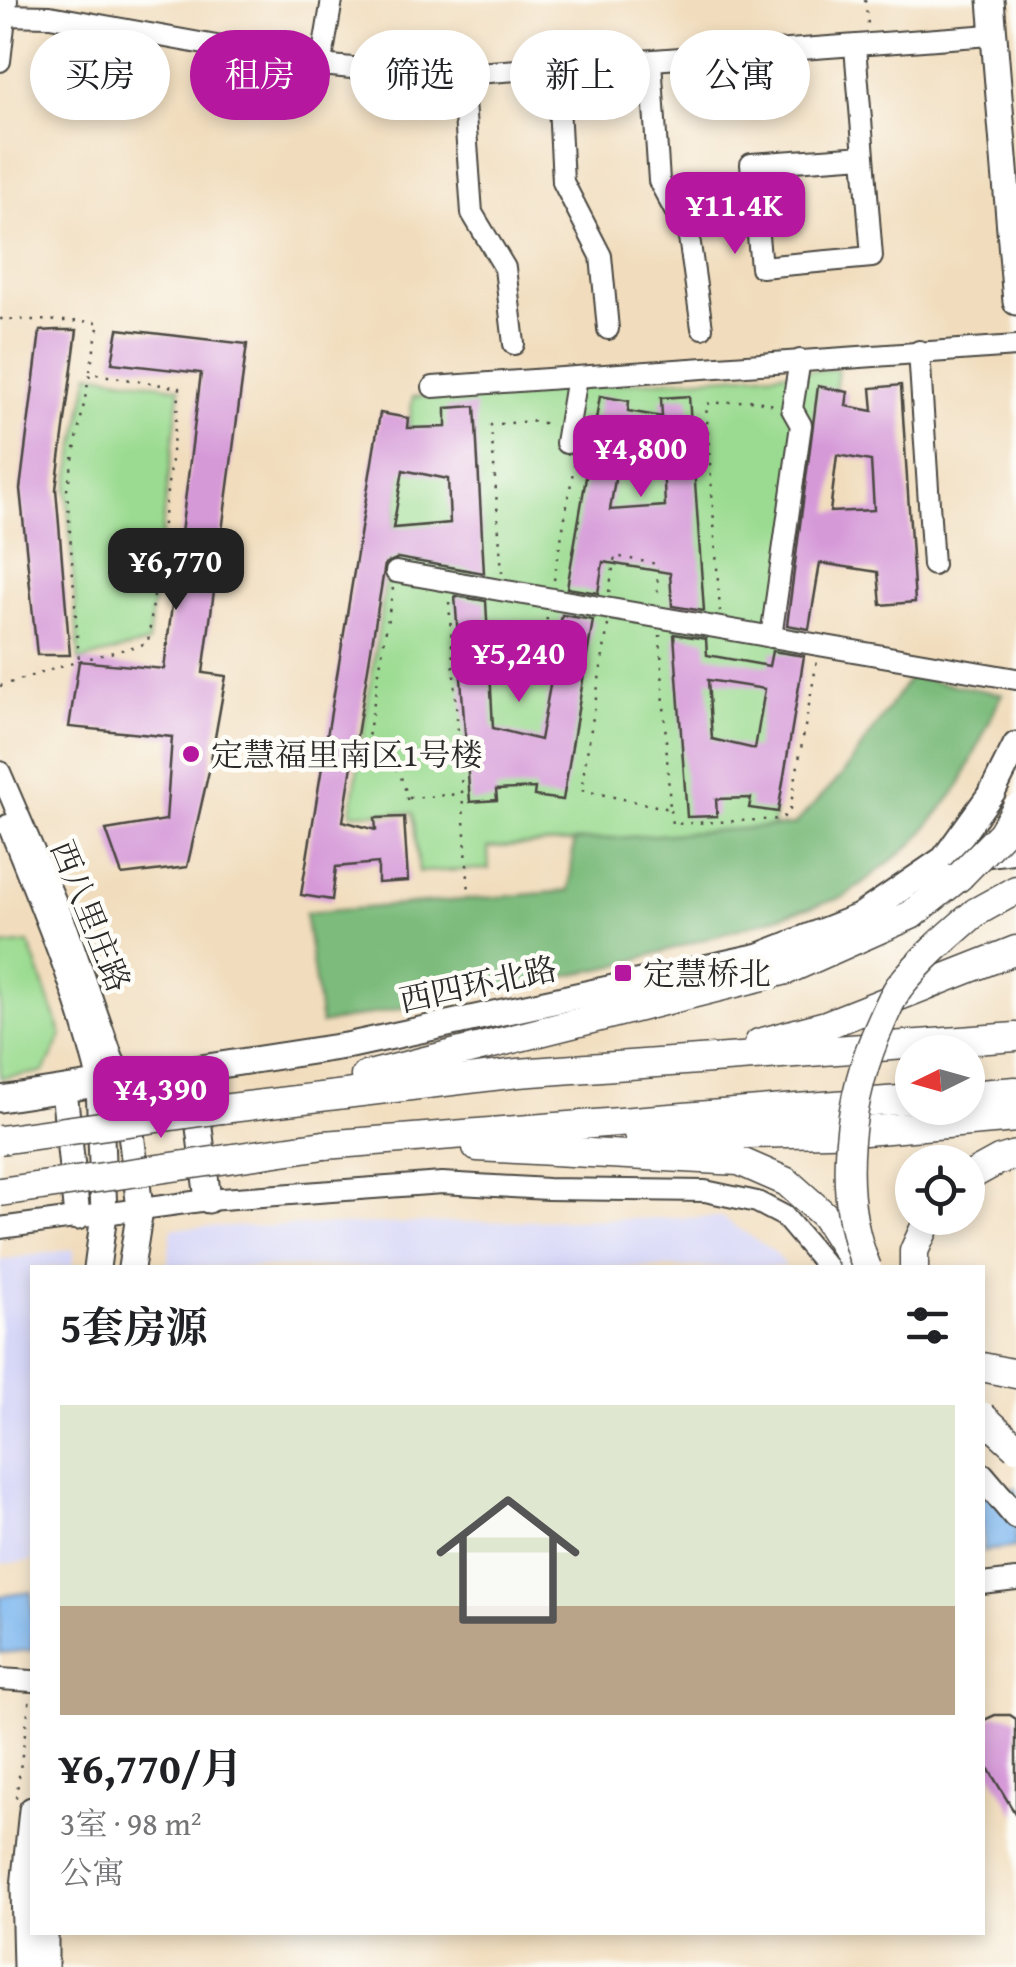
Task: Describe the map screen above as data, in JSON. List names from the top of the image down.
{
  "streets": {
    "main road": ["西四环北路"],
    "street": ["西八里庄路"]
  },
  "crossings": [
    ["西八里庄路", "西四环北路"]
  ],
  "places": {
    "other": ["定慧福里南区1号楼"],
    "transit": ["定慧桥北"]
  },
  "north": "left",
  "page": {
    "chip": [
      "买房",
      "租房",
      "筛选",
      "新上",
      "公寓"
    ],
    "price": [
      "¥11.4K",
      "¥4,800",
      "¥6,770",
      "¥5,240",
      "¥4,390"
    ],
    "heading": "5套房源",
    "list": [
      {
        "name": "¥6,770/月",
        "note": "3室 · 98 m² · 公寓"
      }
    ]
  }
}
